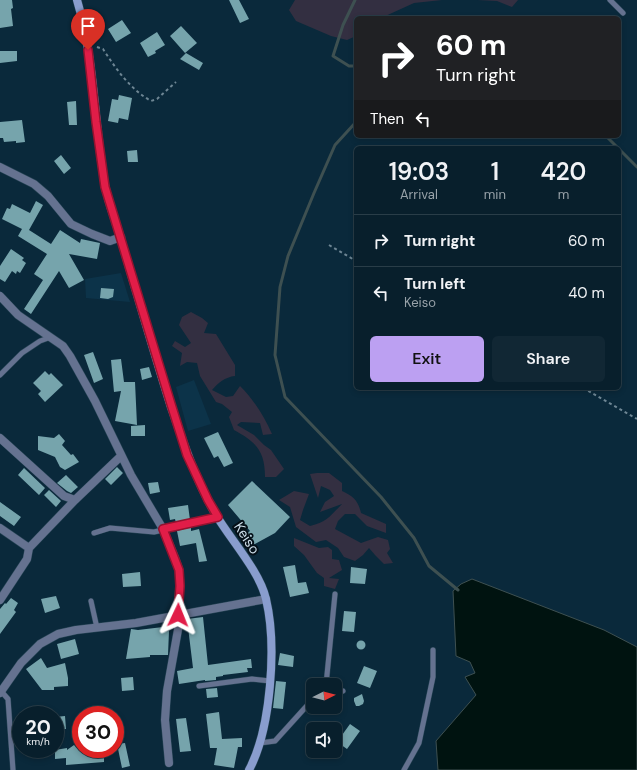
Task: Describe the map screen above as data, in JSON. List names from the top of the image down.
{
  "streets": {
    "street": ["Keiso"]
  },
  "north": "right",
  "page": {
    "turn": ["60 m", "Turn right"],
    "then": "Then",
    "eta": [
      "19:03",
      "Arrival",
      "1",
      "min",
      "420",
      "m"
    ],
    "list": [
      {
        "name": "Turn right",
        "value": "60 m"
      },
      {
        "name": "Turn left",
        "note": "Keiso",
        "value": "40 m"
      }
    ],
    "buttons": ["Exit", "Share"],
    "speed": "20 km/h",
    "limit": "30"
  }
}
